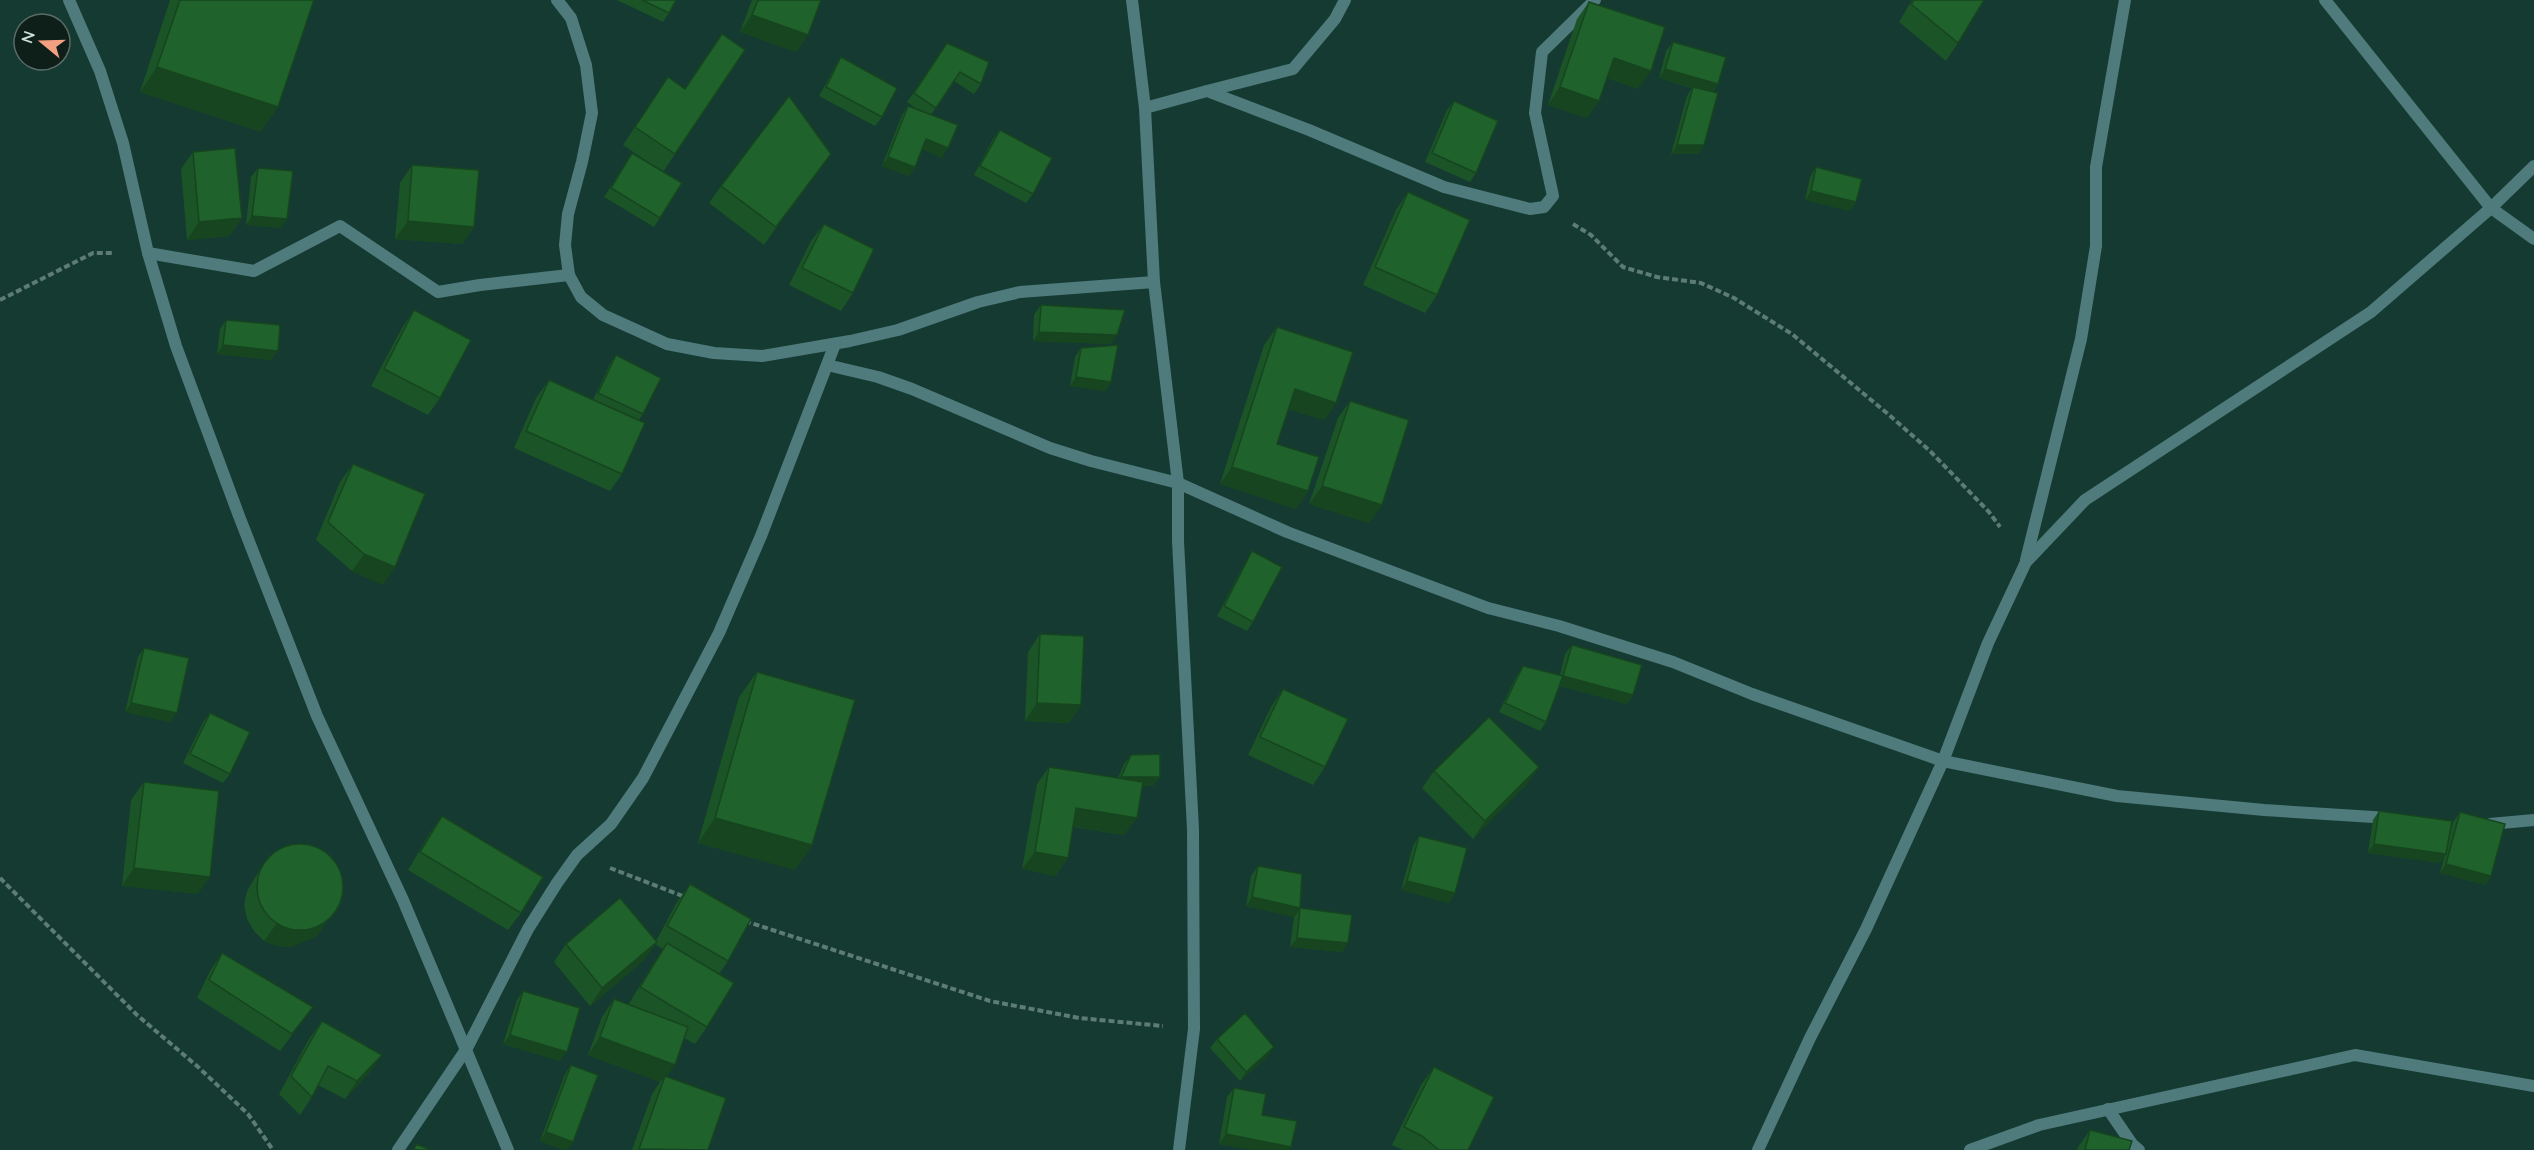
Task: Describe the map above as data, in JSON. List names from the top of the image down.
{
  "north": "left"
}
